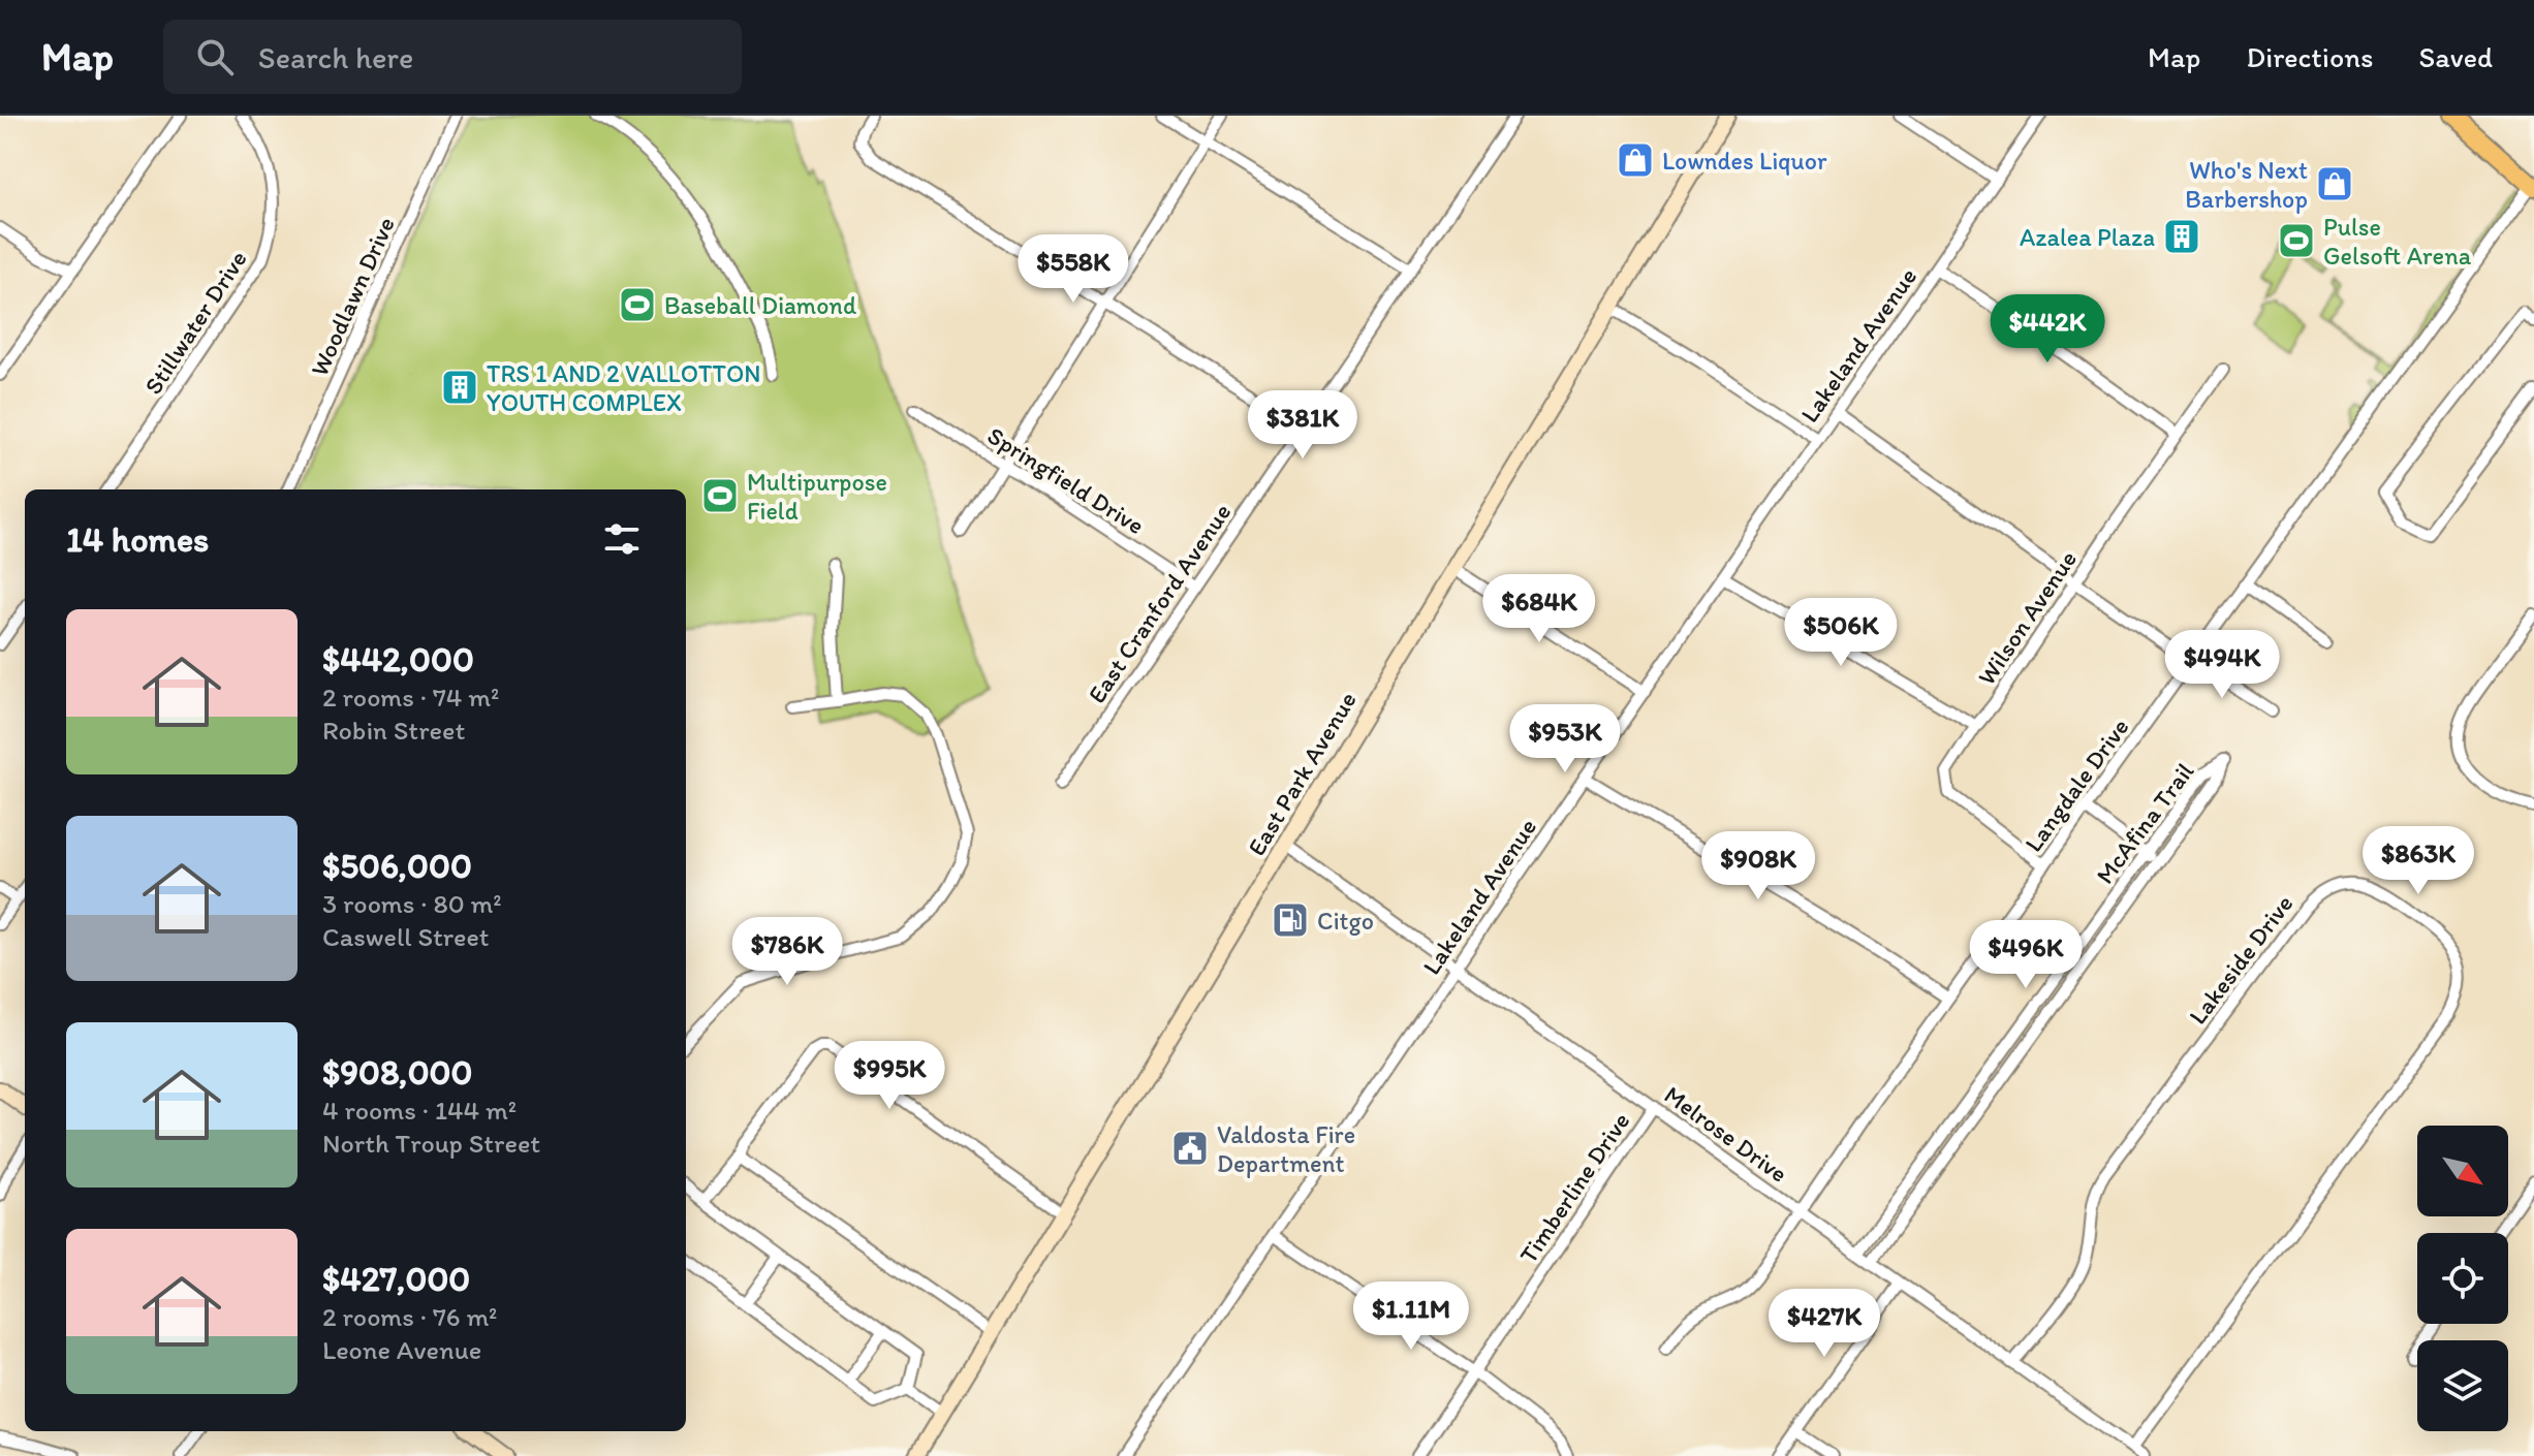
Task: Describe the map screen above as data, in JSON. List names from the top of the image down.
{
  "streets": {
    "main road": ["East Park Avenue"],
    "street": [
      "Woodlawn Drive",
      "Stillwater Drive",
      "Lakeland Avenue",
      "Springfield Drive",
      "East Cranford Avenue",
      "Wilson Avenue",
      "Langdale Drive",
      "McAfina Trail",
      "Lakeside Drive",
      "Melrose Drive",
      "Timberline Drive"
    ]
  },
  "crossings": [
    ["Lakeland Avenue", "Melrose Drive"],
    ["Springfield Drive", "East Cranford Avenue"],
    ["Wilson Avenue", "Langdale Drive"],
    ["East Park Avenue", "Melrose Drive"],
    ["Langdale Drive", "Melrose Drive"],
    ["McAfina Trail", "Melrose Drive"],
    ["Lakeside Drive", "Melrose Drive"],
    ["Melrose Drive", "Timberline Drive"]
  ],
  "places": {
    "shop": ["Lowndes Liquor", "Who's Next Barbershop"],
    "building": ["Azalea Plaza", "TRS 1 AND 2 VALLOTTON YOUTH COMPLEX"],
    "sports": ["Pulse Gelsoft Arena", "Baseball Diamond", "Multipurpose Field"],
    "fuel station": ["Citgo"],
    "public building": ["Valdosta Fire Department"]
  },
  "north": "bottom right",
  "page": {
    "header": "Map",
    "search": "Search here",
    "nav": ["Map", "Directions", "Saved"],
    "price": [
      "$558K",
      "$442K",
      "$381K",
      "$684K",
      "$506K",
      "$494K",
      "$953K",
      "$863K",
      "$908K",
      "$786K",
      "$496K",
      "$995K",
      "$1.11M",
      "$427K"
    ],
    "heading": "14 homes",
    "list": [
      {
        "name": "$442,000",
        "note": "2 rooms · 74 m² · Robin Street"
      },
      {
        "name": "$506,000",
        "note": "3 rooms · 80 m² · Caswell Street"
      },
      {
        "name": "$908,000",
        "note": "4 rooms · 144 m² · North Troup Street"
      },
      {
        "name": "$427,000",
        "note": "2 rooms · 76 m² · Leone Avenue"
      }
    ]
  }
}
